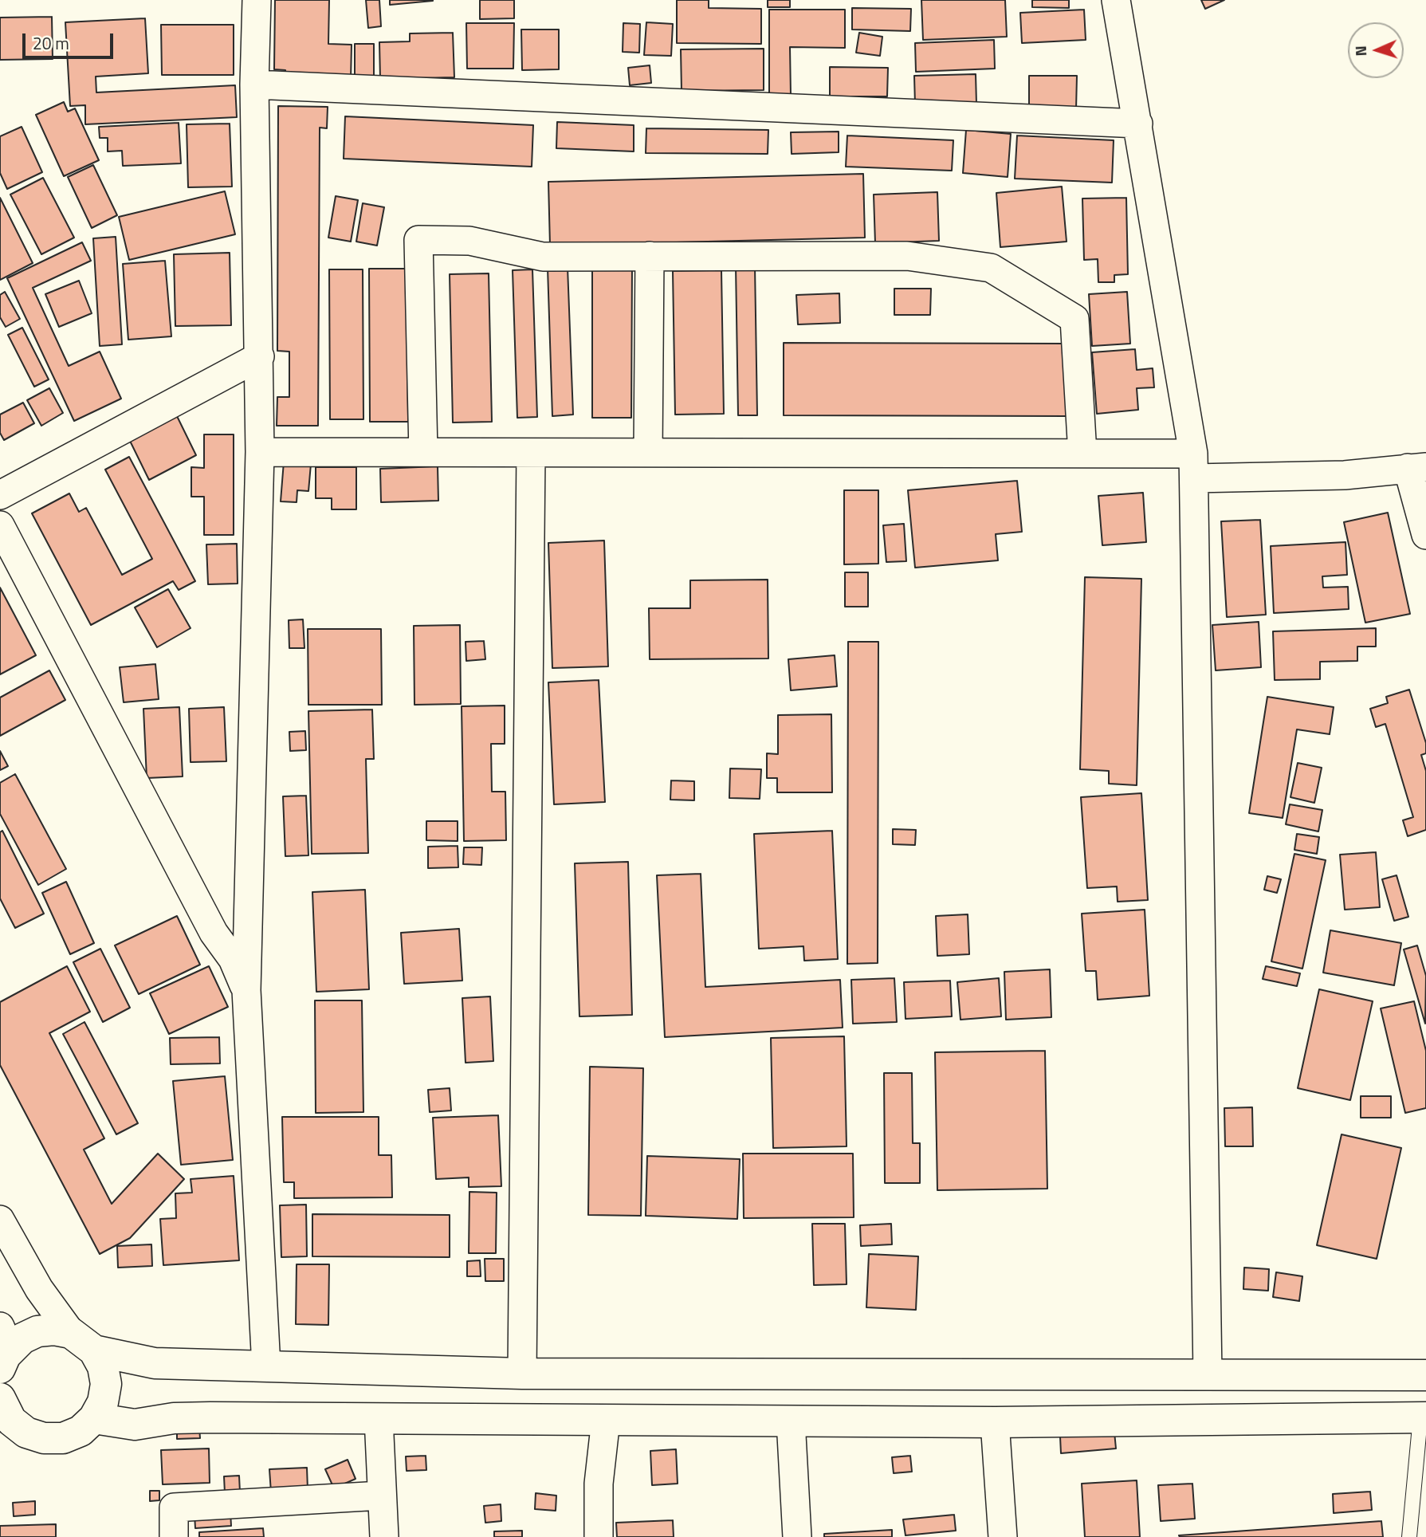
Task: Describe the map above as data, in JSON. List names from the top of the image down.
{
  "scale_bar": "20 m",
  "north": "left"
}
